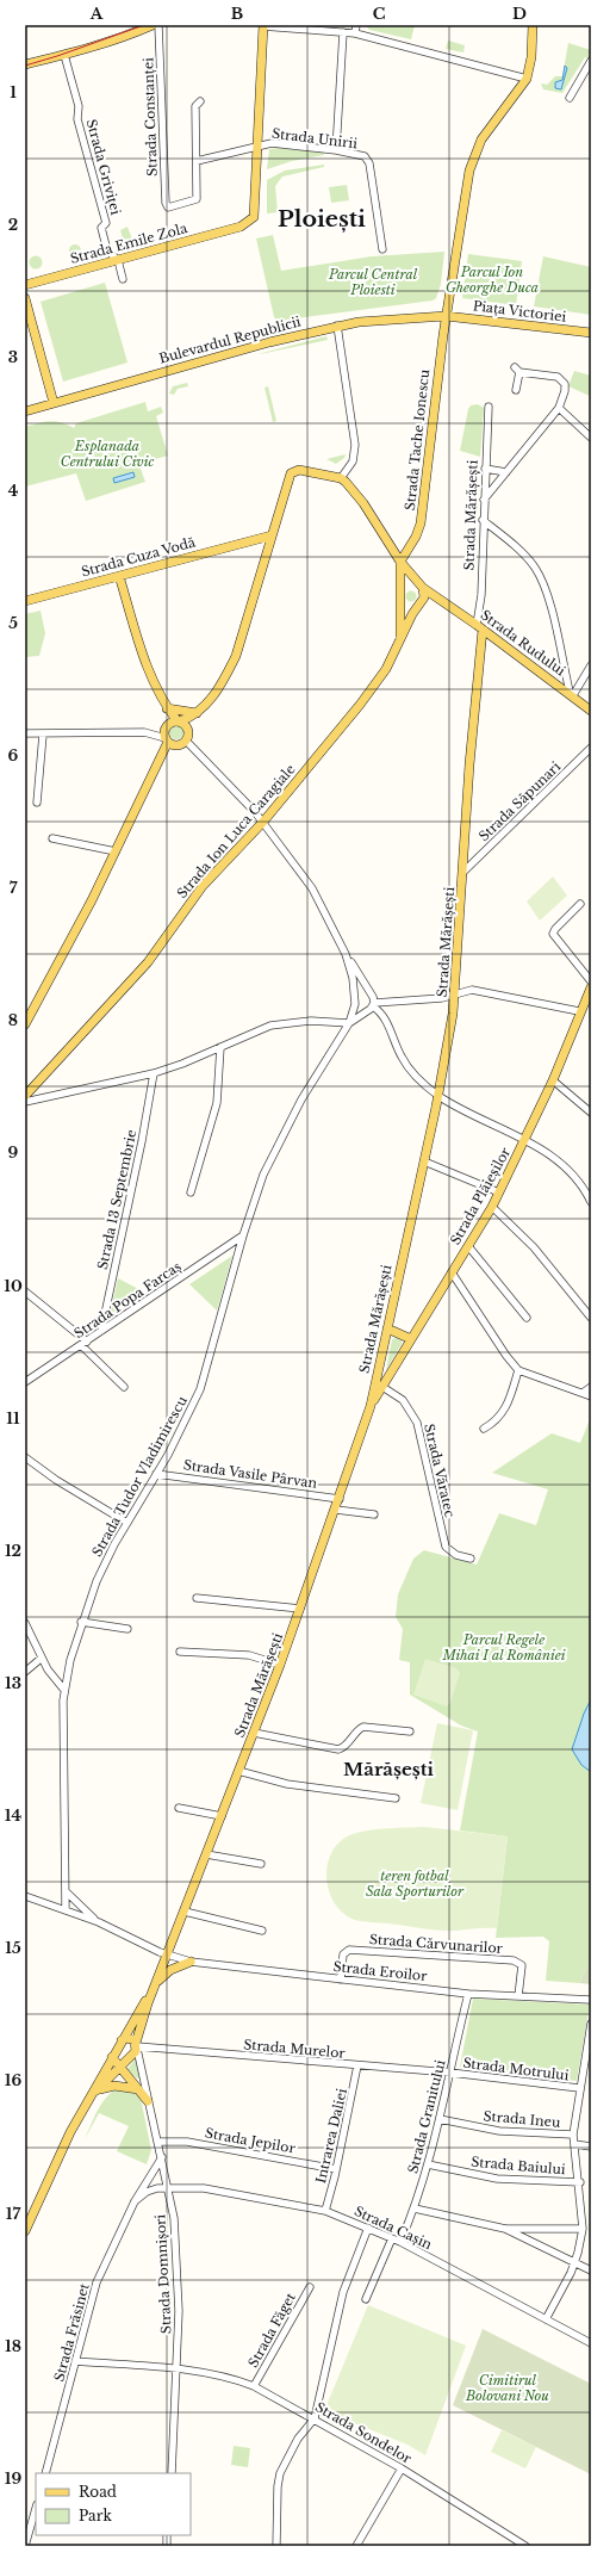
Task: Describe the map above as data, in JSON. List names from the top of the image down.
{
  "streets": {
    "main road": [
      "Strada Emile Zola",
      "Piața Victoriei",
      "Bulevardul Republicii",
      "Strada Tache Ionescu",
      "Strada Mărășești",
      "Strada Cuza Vodă",
      "Strada Rudului",
      "Strada Ion Luca Caragiale",
      "Strada Plăieșilor"
    ],
    "street": [
      "Strada Constanței",
      "Strada Unirii",
      "Strada Griviței",
      "Strada Săpunari",
      "Strada 13 Septembrie",
      "Strada Popa Farcaș",
      "Strada Văratec",
      "Strada Vasile Pârvan",
      "Strada Tudor Vladimirescu",
      "Strada Cărvunarilor",
      "Strada Eroilor",
      "Strada Murelor",
      "Strada Motrului",
      "Strada Granitului",
      "Strada Ineu",
      "Intrarea Daliei",
      "Strada Jepilor",
      "Strada Baiului",
      "Strada Cașin",
      "Strada Domnișori",
      "Strada Făget",
      "Strada Frăsinet",
      "Strada Sondelor"
    ]
  },
  "crossings": [
    ["Strada Constanței", "Strada Unirii"],
    ["Strada Unirii", "Strada Emile Zola"],
    ["Strada Griviței", "Strada Emile Zola"],
    ["Piața Victoriei", "Bulevardul Republicii"],
    ["Piața Victoriei", "Strada Tache Ionescu"],
    ["Bulevardul Republicii", "Strada Tache Ionescu"],
    ["Strada Tache Ionescu", "Strada Ion Luca Caragiale"],
    ["Strada Mărășești", "Strada Rudului"],
    ["Strada Mărășești", "Strada Săpunari"],
    ["Strada Mărășești", "Strada Plăieșilor"],
    ["Strada Mărășești", "Strada Vasile Pârvan"],
    ["Strada Mărășești", "Strada Eroilor"],
    ["Strada Mărășești", "Strada Murelor"],
    ["Strada Mărășești", "Strada Domnișori"],
    ["Strada Rudului", "Strada Ion Luca Caragiale"],
    ["Strada Plăieșilor", "Strada Văratec"],
    ["Strada 13 Septembrie", "Strada Popa Farcaș"],
    ["Strada Popa Farcaș", "Strada Tudor Vladimirescu"],
    ["Strada Vasile Pârvan", "Strada Tudor Vladimirescu"],
    ["Strada Cărvunarilor", "Strada Eroilor"],
    ["Strada Eroilor", "Strada Granitului"],
    ["Strada Murelor", "Strada Motrului"],
    ["Strada Murelor", "Strada Granitului"],
    ["Strada Murelor", "Intrarea Daliei"],
    ["Strada Murelor", "Strada Domnișori"],
    ["Strada Motrului", "Strada Granitului"],
    ["Strada Granitului", "Strada Ineu"],
    ["Strada Granitului", "Strada Baiului"],
    ["Strada Granitului", "Strada Cașin"],
    ["Intrarea Daliei", "Strada Jepilor"],
    ["Intrarea Daliei", "Strada Cașin"],
    ["Strada Jepilor", "Strada Domnișori"],
    ["Strada Cașin", "Strada Domnișori"],
    ["Strada Domnișori", "Strada Frăsinet"],
    ["Strada Domnișori", "Strada Sondelor"],
    ["Strada Făget", "Strada Sondelor"],
    ["Strada Frăsinet", "Strada Sondelor"]
  ],
  "districts": ["Ploiești", "Mărășești"],
  "parks": [
    "Parcul Ion Gheorghe Duca",
    "Parcul Central Ploiesti",
    "Esplanada Centrului Civic",
    "Parcul Regele Mihai I al României",
    "teren fotbal Sala Sporturilor",
    "Cimitirul Bolovani Nou"
  ],
  "legend": ["Road", "Park"],
  "grid": {
    "columns": [
      "A",
      "B",
      "C",
      "D"
    ],
    "rows": [
      "1",
      "2",
      "3",
      "4",
      "5",
      "6",
      "7",
      "8",
      "9",
      "10",
      "11",
      "12",
      "13",
      "14",
      "15",
      "16",
      "17",
      "18",
      "19"
    ]
  }
}
